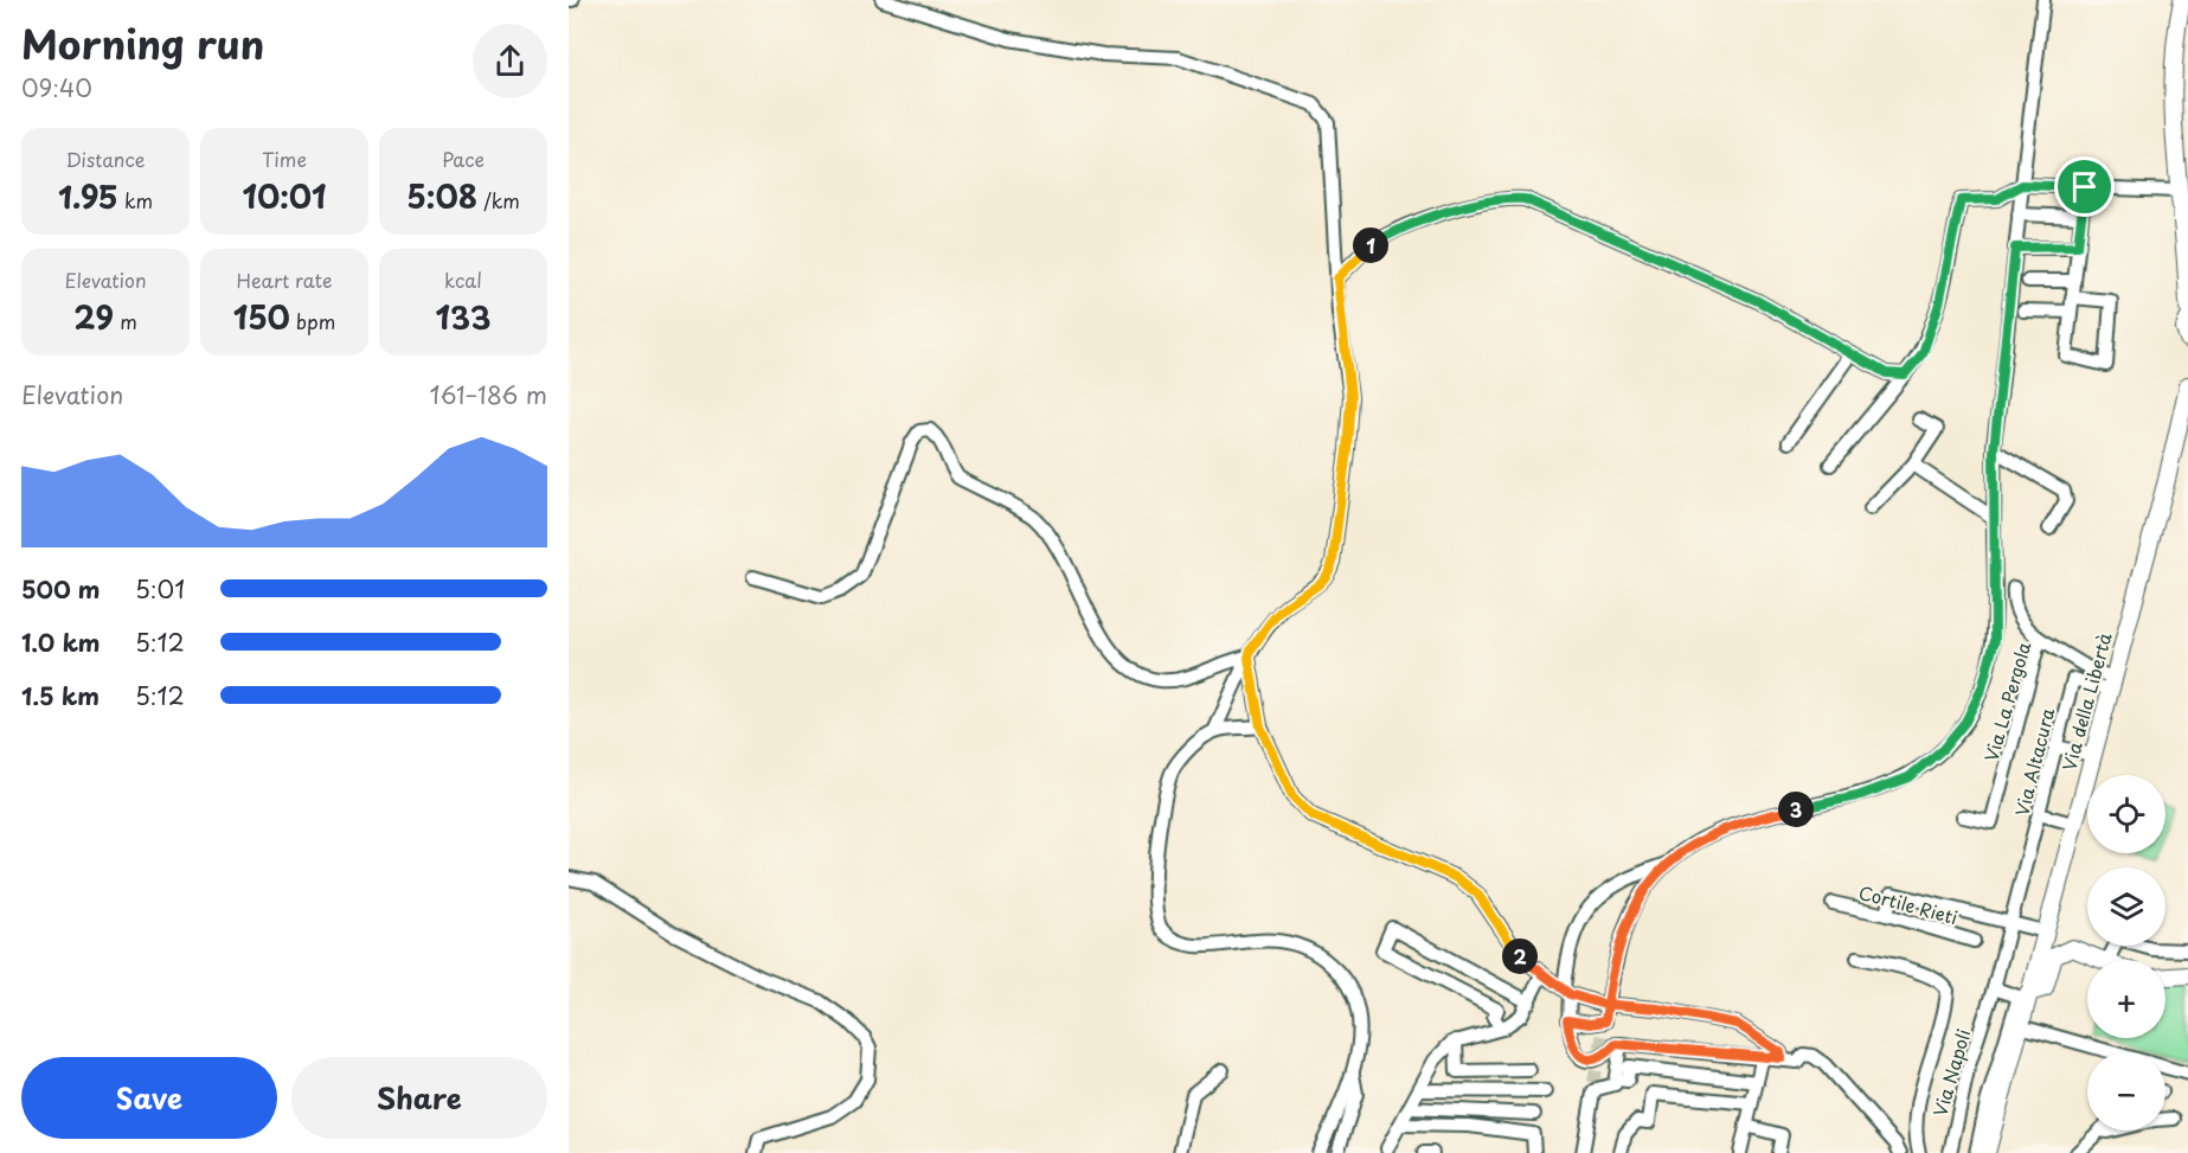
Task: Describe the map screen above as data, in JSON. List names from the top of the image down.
{
  "streets": {
    "main road": ["Via della Libertà"],
    "street": [
      "Via La Pergola",
      "Via Altacura",
      "Cortile Rieti",
      "Via Napoli"
    ]
  },
  "crossings": [
    ["Via La Pergola", "Via della Libertà"],
    ["Via La Pergola", "Via Altacura"],
    ["Via della Libertà", "Via Altacura"],
    ["Via Altacura", "Via Napoli"]
  ],
  "page": {
    "heading": ["Morning run", "09:40"],
    "stats": [
      ["Distance", "1.95 km"],
      ["Time", "10:01"],
      ["Pace", "5:08 /km"],
      ["Elevation", "29 m"],
      ["Heart rate", "150 bpm"],
      ["kcal", "133"]
    ],
    "pins": ["1", "3", "2"],
    "chart": ["Elevation", "161–186 m"],
    "list": [
      {
        "name": "500 m",
        "note": "5:01"
      },
      {
        "name": "1.0 km",
        "note": "5:12"
      },
      {
        "name": "1.5 km",
        "note": "5:12"
      }
    ],
    "map_buttons": ["+", "−"],
    "buttons": ["Save", "Share"]
  }
}
